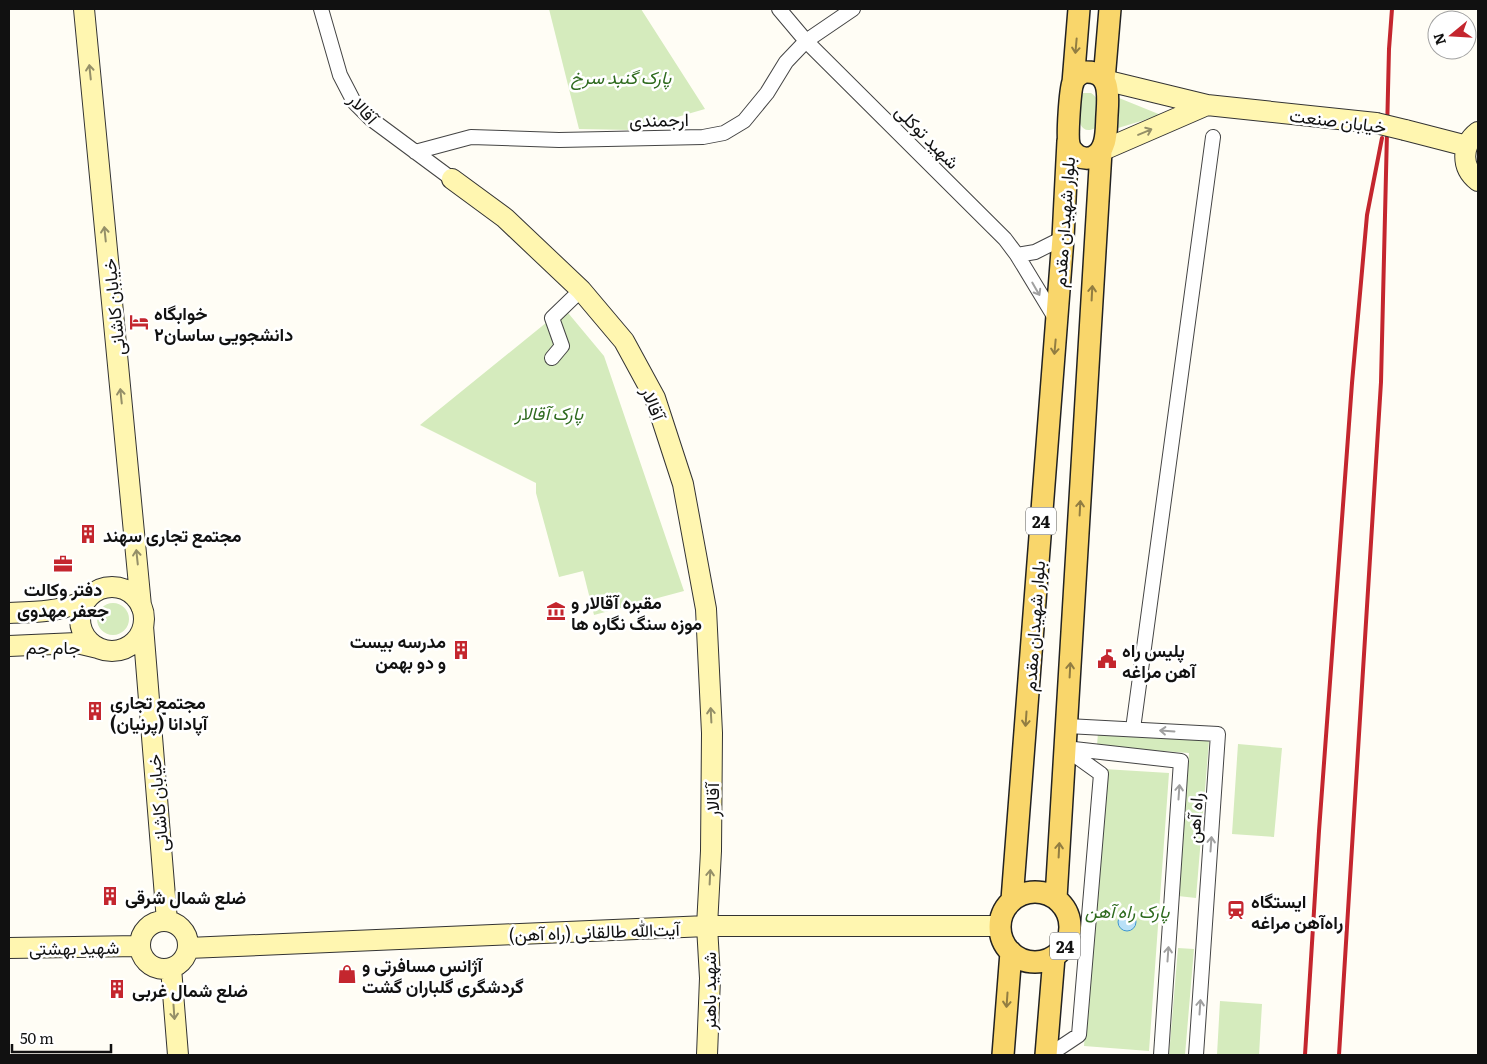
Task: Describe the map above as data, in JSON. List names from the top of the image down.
{
  "streets": {
    "main road": ["بلوار شهیدان مقدم", "24"],
    "street": [
      "آقالار",
      "ارجمندی",
      "خیابان صنعت",
      "شهید توکلی",
      "خیابان کاشانی",
      "جام جم",
      "راه آهن",
      "(راه آهن) آیت‌الله طالقانی",
      "شهید بهشتی",
      "شهید باهنر"
    ]
  },
  "crossings": [
    ["آقالار", "ارجمندی"],
    ["آقالار", "(راه آهن) آیت‌الله طالقانی"],
    ["آقالار", "شهید باهنر"],
    ["ارجمندی", "شهید توکلی"],
    ["خیابان صنعت", "بلوار شهیدان مقدم"],
    ["خیابان صنعت", "24"],
    ["شهید توکلی", "بلوار شهیدان مقدم"],
    ["بلوار شهیدان مقدم", "24"],
    ["بلوار شهیدان مقدم", "راه آهن"],
    ["بلوار شهیدان مقدم", "(راه آهن) آیت‌الله طالقانی"],
    ["خیابان کاشانی", "جام جم"],
    ["خیابان کاشانی", "(راه آهن) آیت‌الله طالقانی"],
    ["خیابان کاشانی", "شهید بهشتی"],
    ["24", "(راه آهن) آیت‌الله طالقانی"],
    ["(راه آهن) آیت‌الله طالقانی", "شهید بهشتی"],
    ["(راه آهن) آیت‌الله طالقانی", "شهید باهنر"]
  ],
  "one_way": ["آقالار", "خیابان کاشانی"],
  "parks": ["پارک گنبد سرخ", "پارک آقالار", "پارک راه آهن"],
  "places": {
    "hotel": ["خوابگاه دانشجویی ساسان۲"],
    "building": [
      "مجتمع تجاری سهند",
      "مدرسه بیست و دو بهمن",
      "مجتمع تجاری آپادانا (پرنیان)",
      "ضلع شمال شرقی",
      "ضلع شمال غربی"
    ],
    "office": ["دفتر وکالت جعفر مهدوی"],
    "museum": ["مقبره آقالار و موزه سنگ نگاره ها"],
    "public building": ["پلیس راه آهن مراغه"],
    "station": ["ایستگاه راه‌آهن مراغه"],
    "shop": ["آژانس مسافرتی و گردشگری گلباران گشت"]
  },
  "scale_bar": "50 m",
  "north": "left"
}
